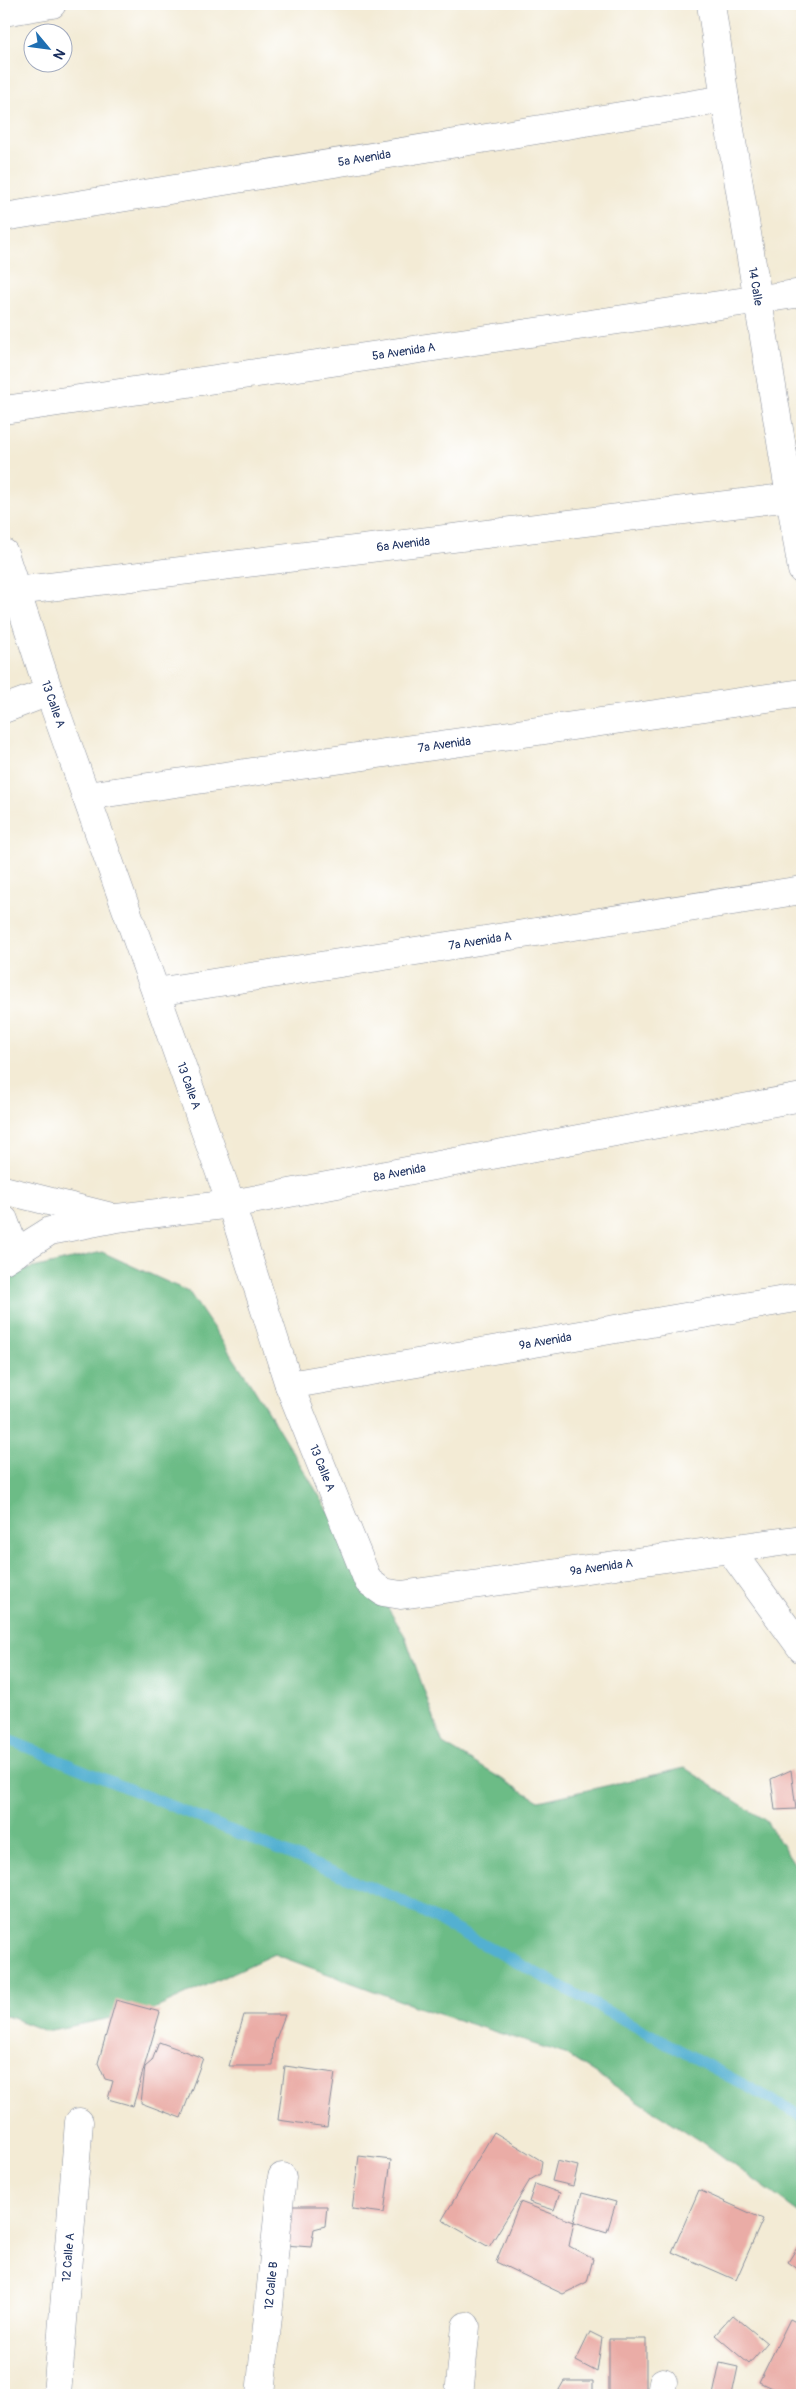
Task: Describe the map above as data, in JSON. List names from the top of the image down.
{
  "streets": {
    "street": [
      "5a Avenida",
      "14 Calle",
      "5a Avenida A",
      "6a Avenida",
      "13 Calle A",
      "7a Avenida",
      "7a Avenida A",
      "8a Avenida",
      "9a Avenida",
      "9a Avenida A",
      "12 Calle A",
      "12 Calle B"
    ]
  },
  "crossings": [
    ["5a Avenida", "14 Calle"],
    ["14 Calle", "5a Avenida A"],
    ["14 Calle", "6a Avenida"],
    ["6a Avenida", "13 Calle A"],
    ["13 Calle A", "7a Avenida"],
    ["13 Calle A", "7a Avenida A"],
    ["13 Calle A", "8a Avenida"],
    ["13 Calle A", "9a Avenida"],
    ["13 Calle A", "9a Avenida A"]
  ],
  "north": "bottom right"
}
